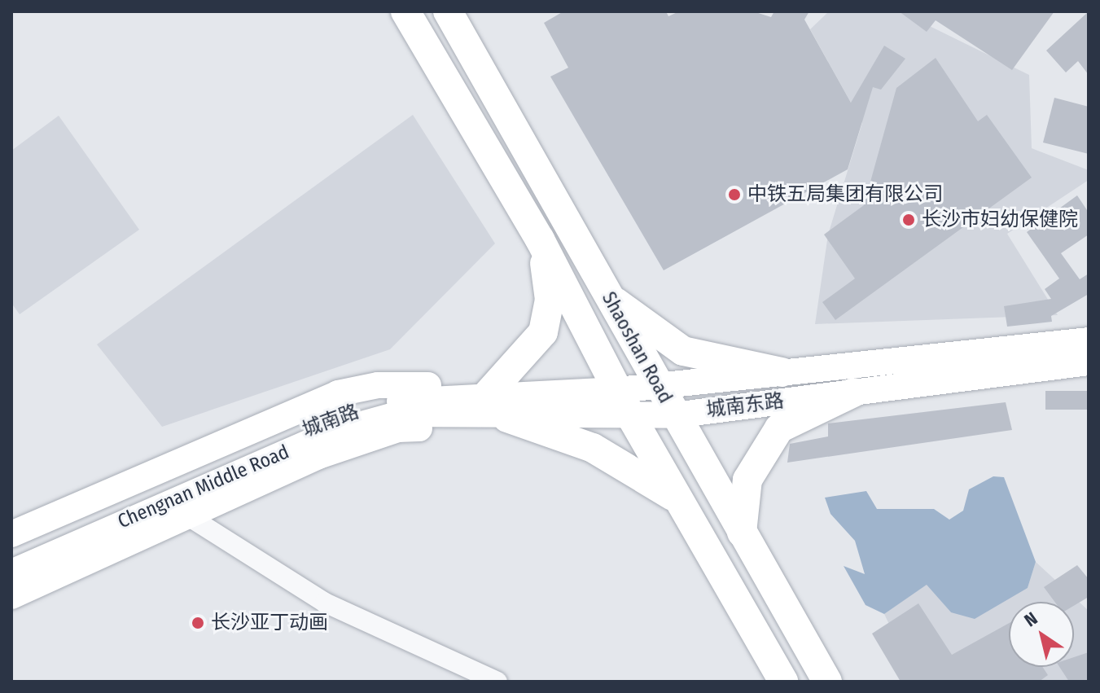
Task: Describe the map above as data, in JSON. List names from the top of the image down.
{
  "streets": {
    "main road": [
      "Shaoshan Road",
      "城南东路",
      "城南路",
      "Chengnan Middle Road"
    ]
  },
  "crossings": [
    ["Shaoshan Road", "城南东路"],
    ["城南东路", "城南路"],
    ["城南东路", "Chengnan Middle Road"],
    ["城南路", "Chengnan Middle Road"]
  ],
  "places": ["中铁五局集团有限公司", "长沙市妇幼保健院", "长沙亚丁动画"],
  "north": "top left"
}
